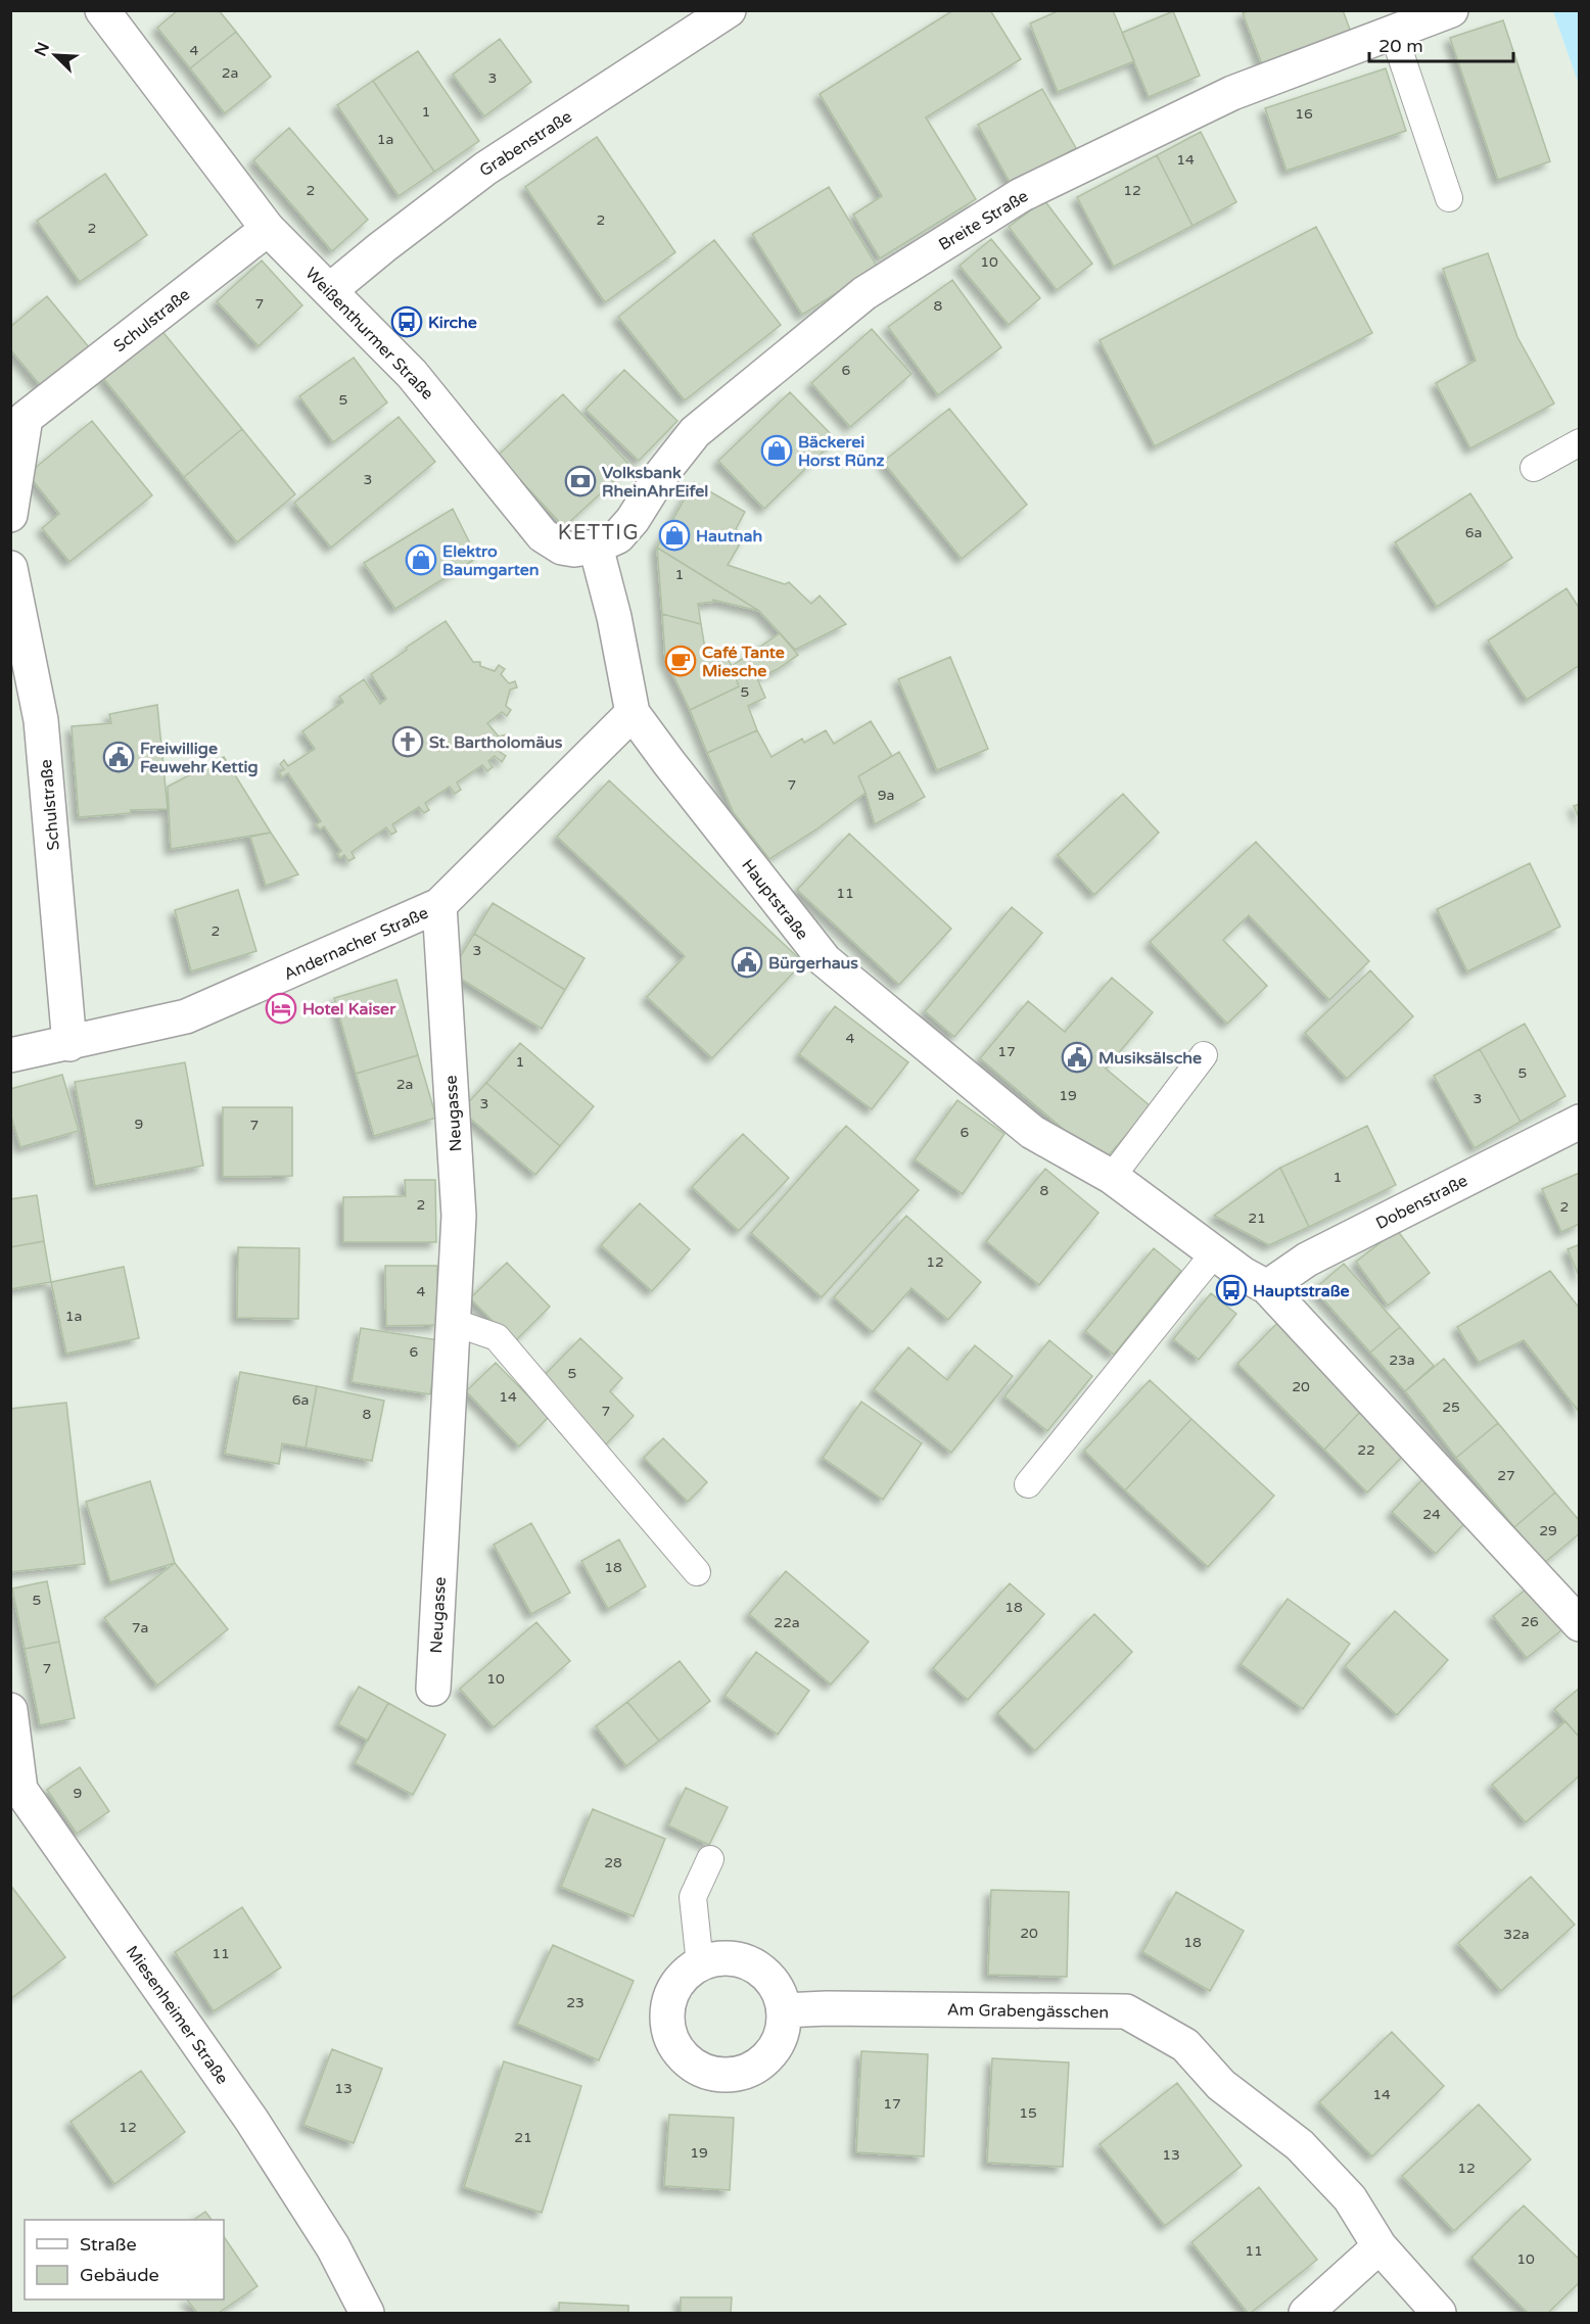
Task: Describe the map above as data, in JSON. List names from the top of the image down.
{
  "streets": {
    "street": [
      "Grabenstraße",
      "Breite Straße",
      "Schulstraße",
      "Weißenthurmer Straße",
      "Hauptstraße",
      "Andernacher Straße",
      "Neugasse",
      "Dobenstraße",
      "Am Grabengässchen",
      "Miesenheimer Straße"
    ]
  },
  "crossings": [
    ["Grabenstraße", "Weißenthurmer Straße"],
    ["Breite Straße", "Weißenthurmer Straße"],
    ["Schulstraße", "Weißenthurmer Straße"],
    ["Schulstraße", "Andernacher Straße"],
    ["Hauptstraße", "Andernacher Straße"],
    ["Hauptstraße", "Dobenstraße"],
    ["Andernacher Straße", "Neugasse"]
  ],
  "districts": ["KETTIG"],
  "places": {
    "bus stop": ["Kirche", "Hauptstraße"],
    "shop": ["Bäckerei Horst Rünz", "Hautnah", "Elektro Baumgarten"],
    "bank": ["Volksbank RheinAhrEifel"],
    "cafe": ["Café Tante Miesche"],
    "church": ["St. Bartholomäus"],
    "public building": ["Freiwillige Feuwehr Kettig", "Bürgerhaus", "Musiksälsche"],
    "hotel": ["Hotel Kaiser"]
  },
  "house_numbers": [
    "4",
    "2a",
    "3",
    "1",
    "16",
    "1a",
    "14",
    "2",
    "12",
    "2",
    "2",
    "10",
    "7",
    "8",
    "6",
    "5",
    "3",
    "6a",
    "1",
    "5",
    "7",
    "9a",
    "11",
    "2",
    "3",
    "4",
    "17",
    "1",
    "5",
    "2a",
    "19",
    "3",
    "3",
    "9",
    "7",
    "6",
    "1",
    "8",
    "2",
    "2",
    "21",
    "12",
    "4",
    "1a",
    "6",
    "23a",
    "5",
    "20",
    "14",
    "6a",
    "25",
    "7",
    "8",
    "22",
    "27",
    "24",
    "29",
    "18",
    "5",
    "18",
    "26",
    "22a",
    "7a",
    "7",
    "10",
    "9",
    "28",
    "20",
    "32a",
    "18",
    "11",
    "23",
    "13",
    "14",
    "17",
    "15",
    "12",
    "21",
    "19",
    "13",
    "12",
    "11",
    "10"
  ],
  "legend": ["Straße", "Gebäude"],
  "scale_bar": "20 m",
  "north": "top left"
}
